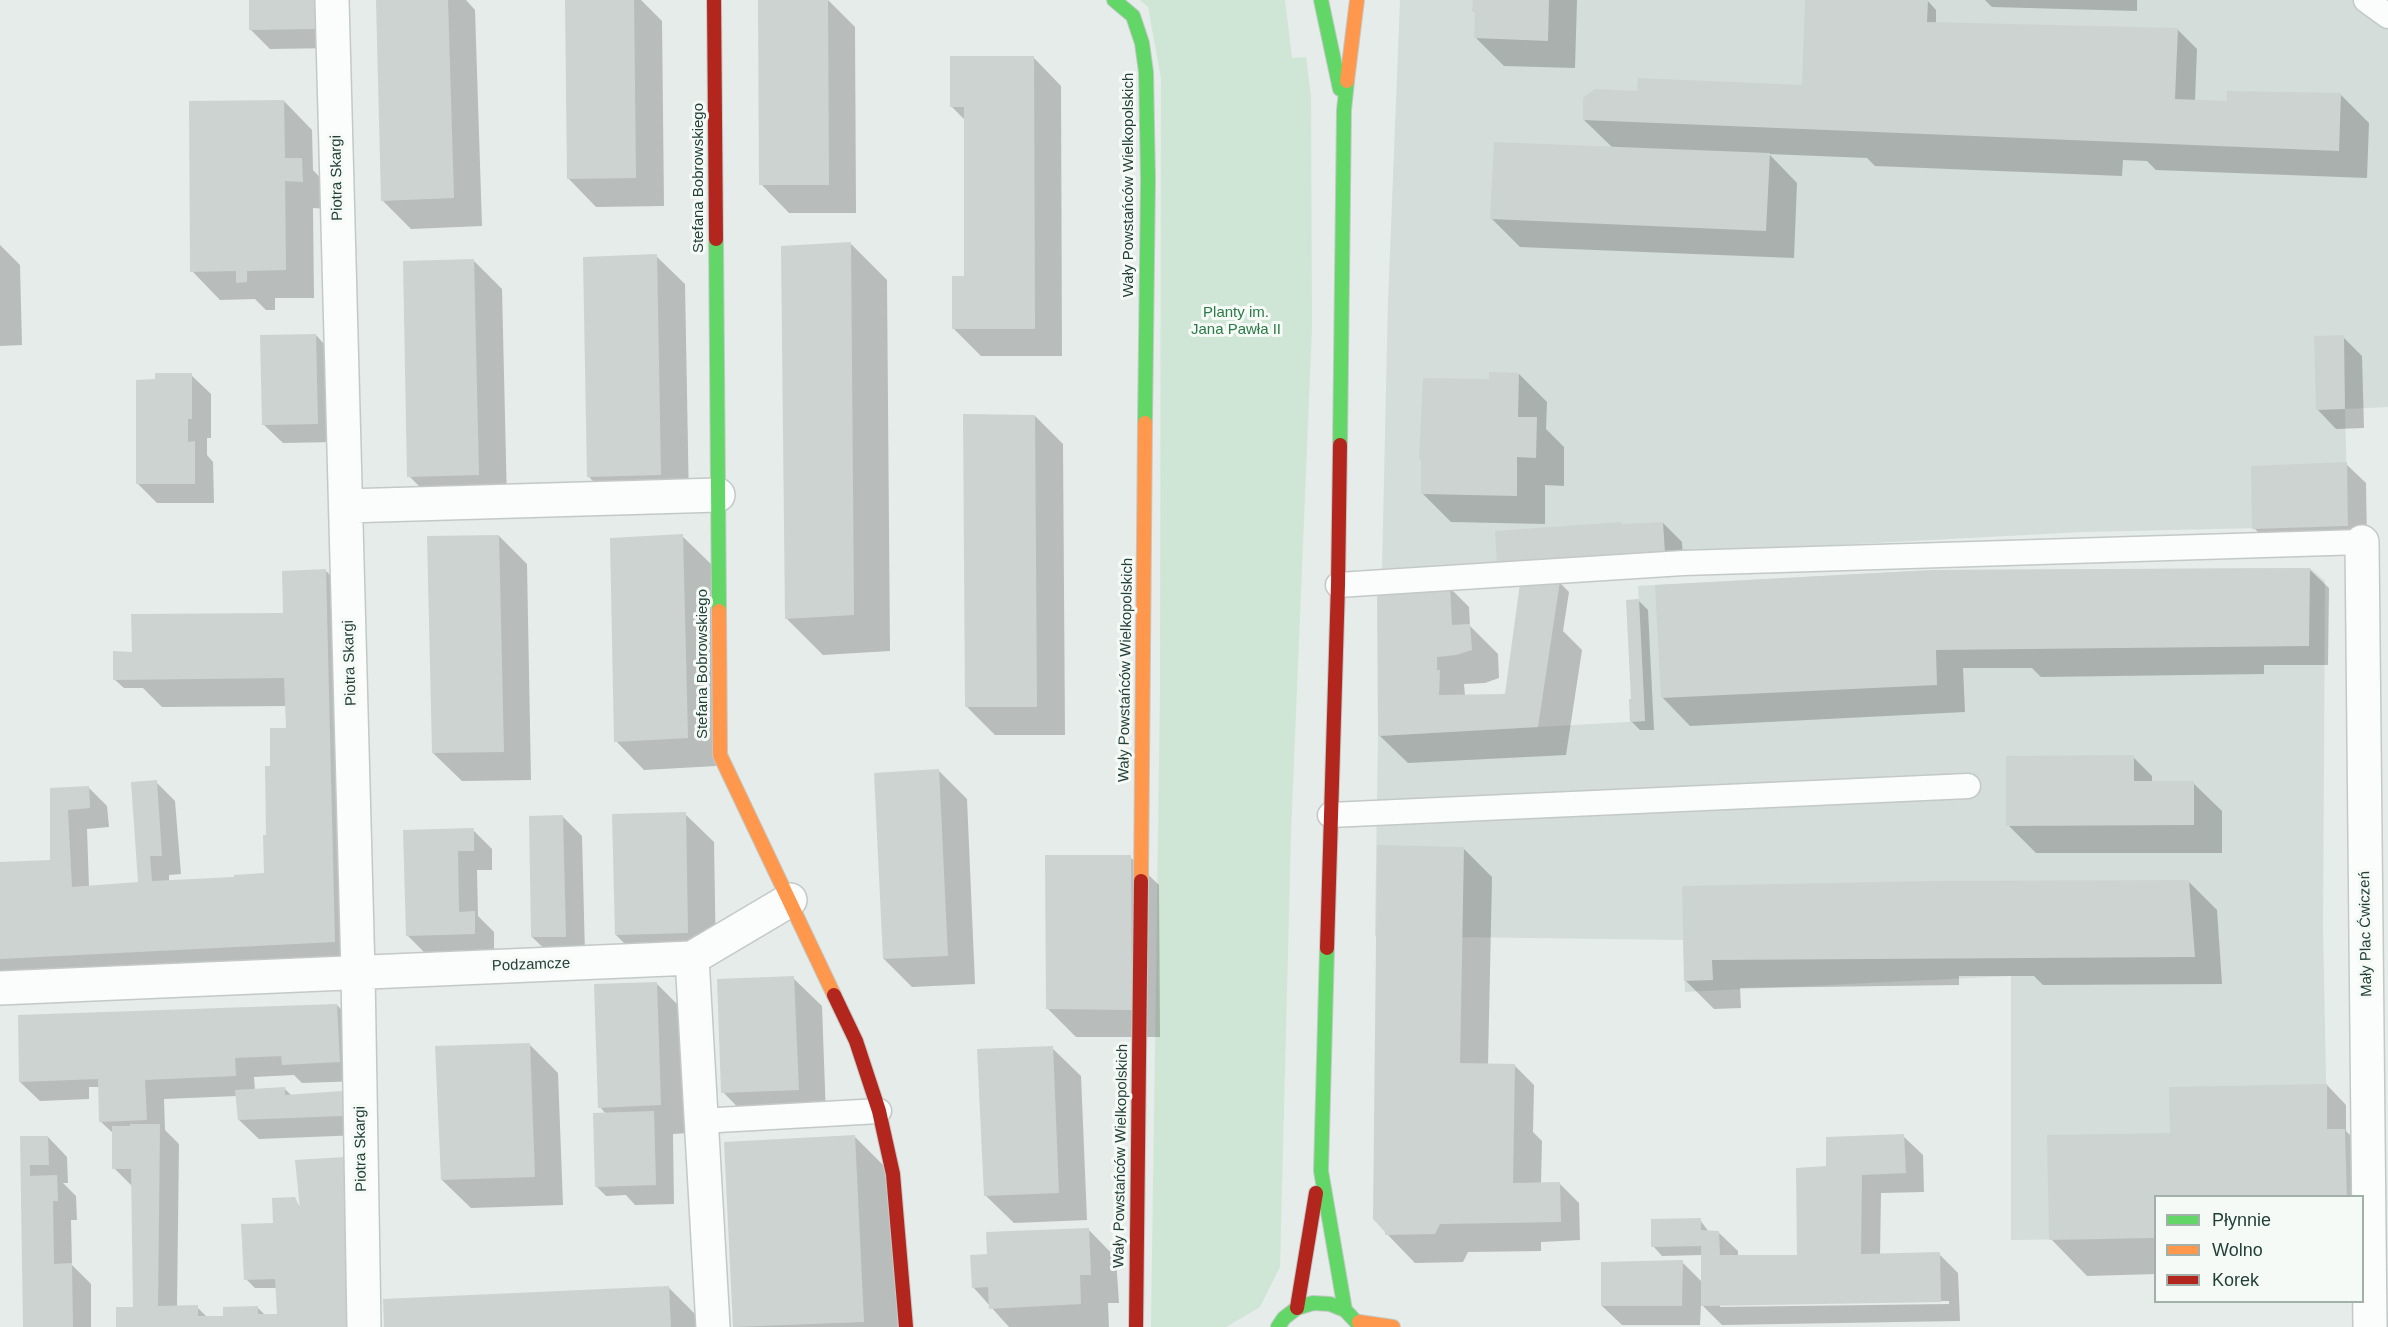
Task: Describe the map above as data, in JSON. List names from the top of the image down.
{
  "streets": {
    "street": [
      "Piotra Skargi",
      "Stefana Bobrowskiego",
      "Wały Powstańców Wielkopolskich",
      "Mały Plac Ćwiczeń",
      "Podzamcze"
    ]
  },
  "crossings": [
    ["Piotra Skargi", "Podzamcze"]
  ],
  "parks": ["Planty im. Jana Pawła II"],
  "legend": ["Płynnie", "Wolno", "Korek"]
}
